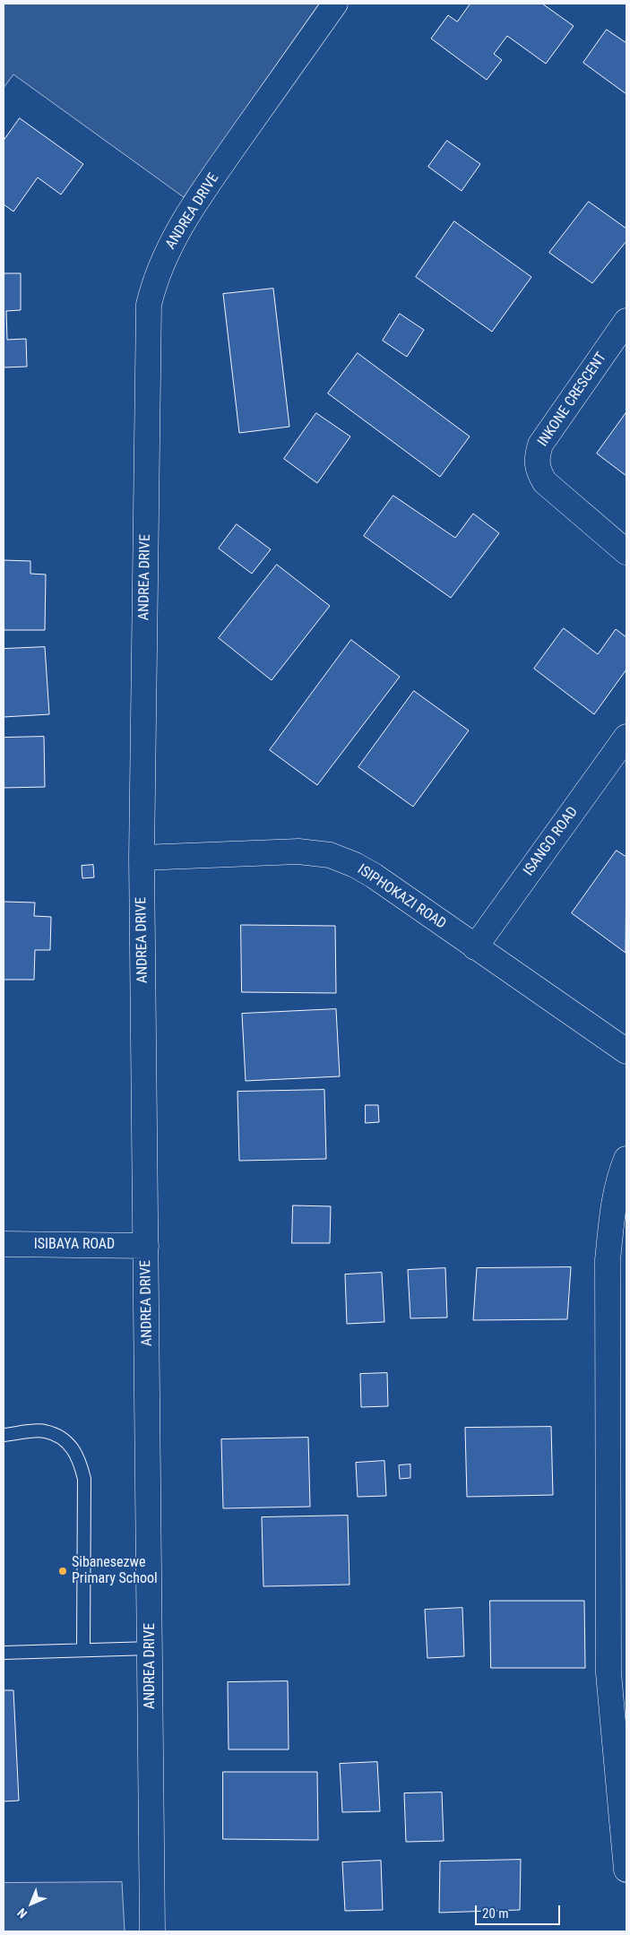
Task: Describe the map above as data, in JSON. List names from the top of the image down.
{
  "streets": {
    "street": [
      "ANDREA DRIVE",
      "INKONE CRESCENT",
      "ISANGO ROAD",
      "ISIPHOKAZI ROAD",
      "ISIBAYA ROAD"
    ]
  },
  "crossings": [
    ["ANDREA DRIVE", "ISIPHOKAZI ROAD"],
    ["ANDREA DRIVE", "ISIBAYA ROAD"],
    ["ISANGO ROAD", "ISIPHOKAZI ROAD"]
  ],
  "places": ["Sibanesezwe Primary School"],
  "scale_bar": "20 m",
  "north": "bottom left"
}
